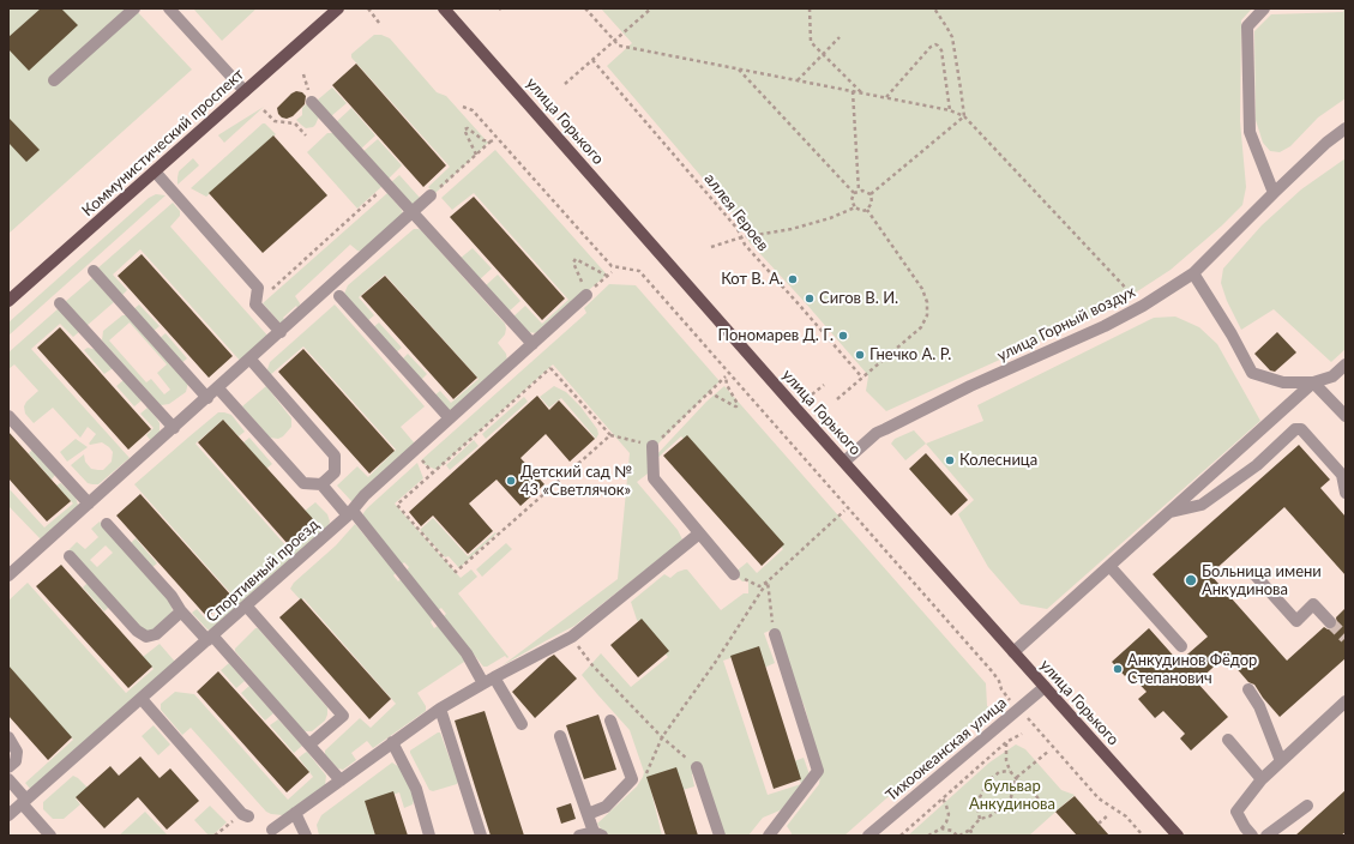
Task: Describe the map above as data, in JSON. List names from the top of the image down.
{
  "streets": {
    "main road": ["улица Горького", "Коммунистический проспект"],
    "street": ["улица Горный воздух", "Спортивный проезд", "Тихоокеанская улица"],
    "path": ["аллея Героев"]
  },
  "crossings": [
    ["улица Горького", "улица Горный воздух"],
    ["улица Горького", "Тихоокеанская улица"]
  ],
  "parks": ["бульвар Анкудинова"],
  "places": [
    "Кот В. А.",
    "Сигов В. И.",
    "Пономарев Д. Г.",
    "Гнечко А. Р.",
    "Колесница",
    "Детский сад № 43 «Светлячок»",
    "Больница имени Анкудинова",
    "Анкудинов Фёдор Степанович"
  ]
}
